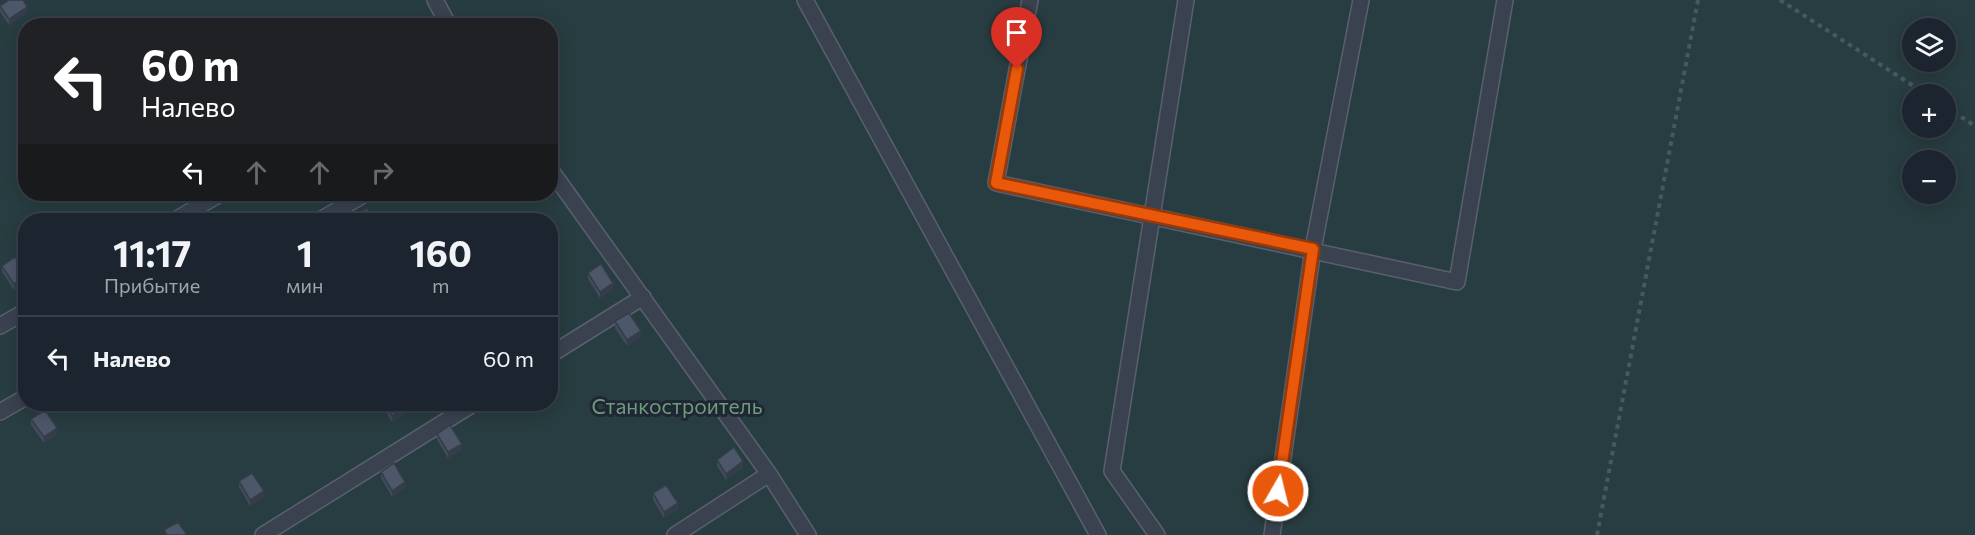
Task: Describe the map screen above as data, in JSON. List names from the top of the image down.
{
  "parks": ["Станкостроитель"],
  "page": {
    "map_buttons": ["+", "−"],
    "turn": ["60 m", "Налево"],
    "eta": [
      "11:17",
      "Прибытие",
      "1",
      "мин",
      "160",
      "m"
    ],
    "list": [
      {
        "name": "Налево",
        "value": "60 m"
      }
    ]
  }
}
